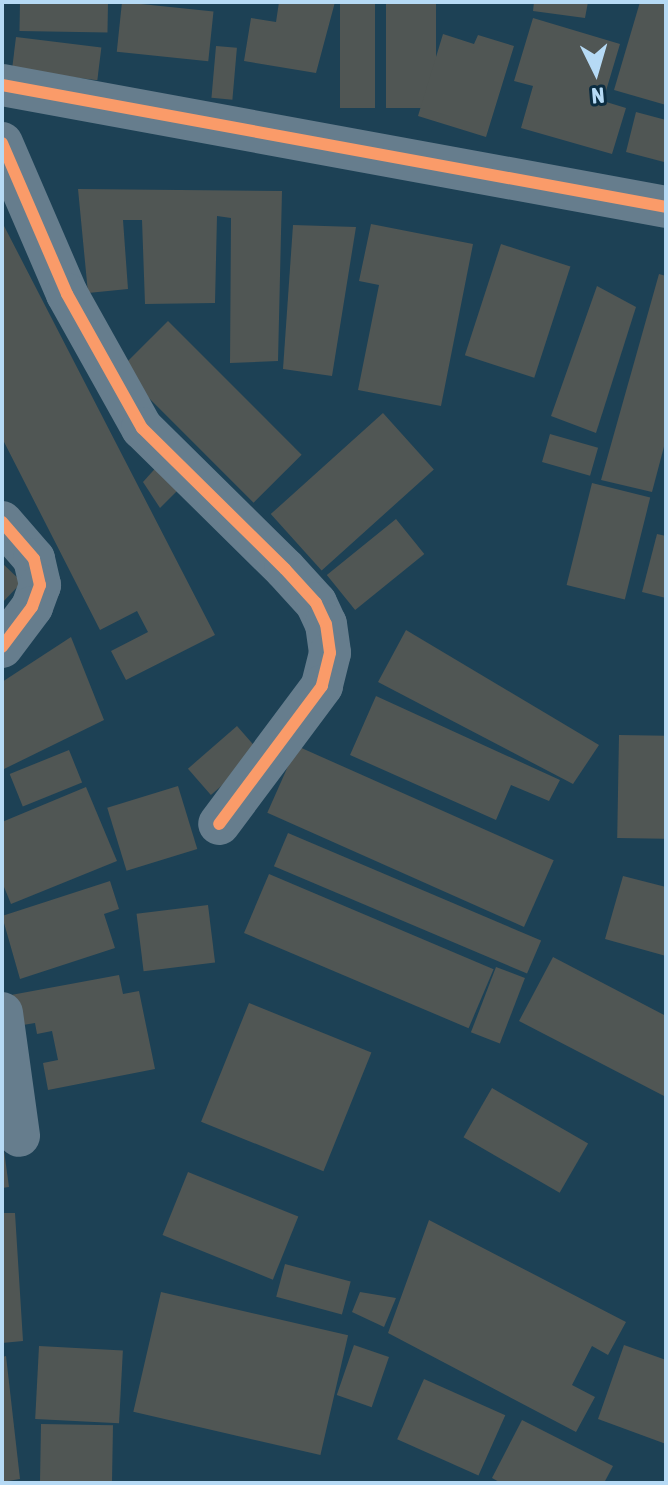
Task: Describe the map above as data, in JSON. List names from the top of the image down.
{
  "north": "bottom"
}
